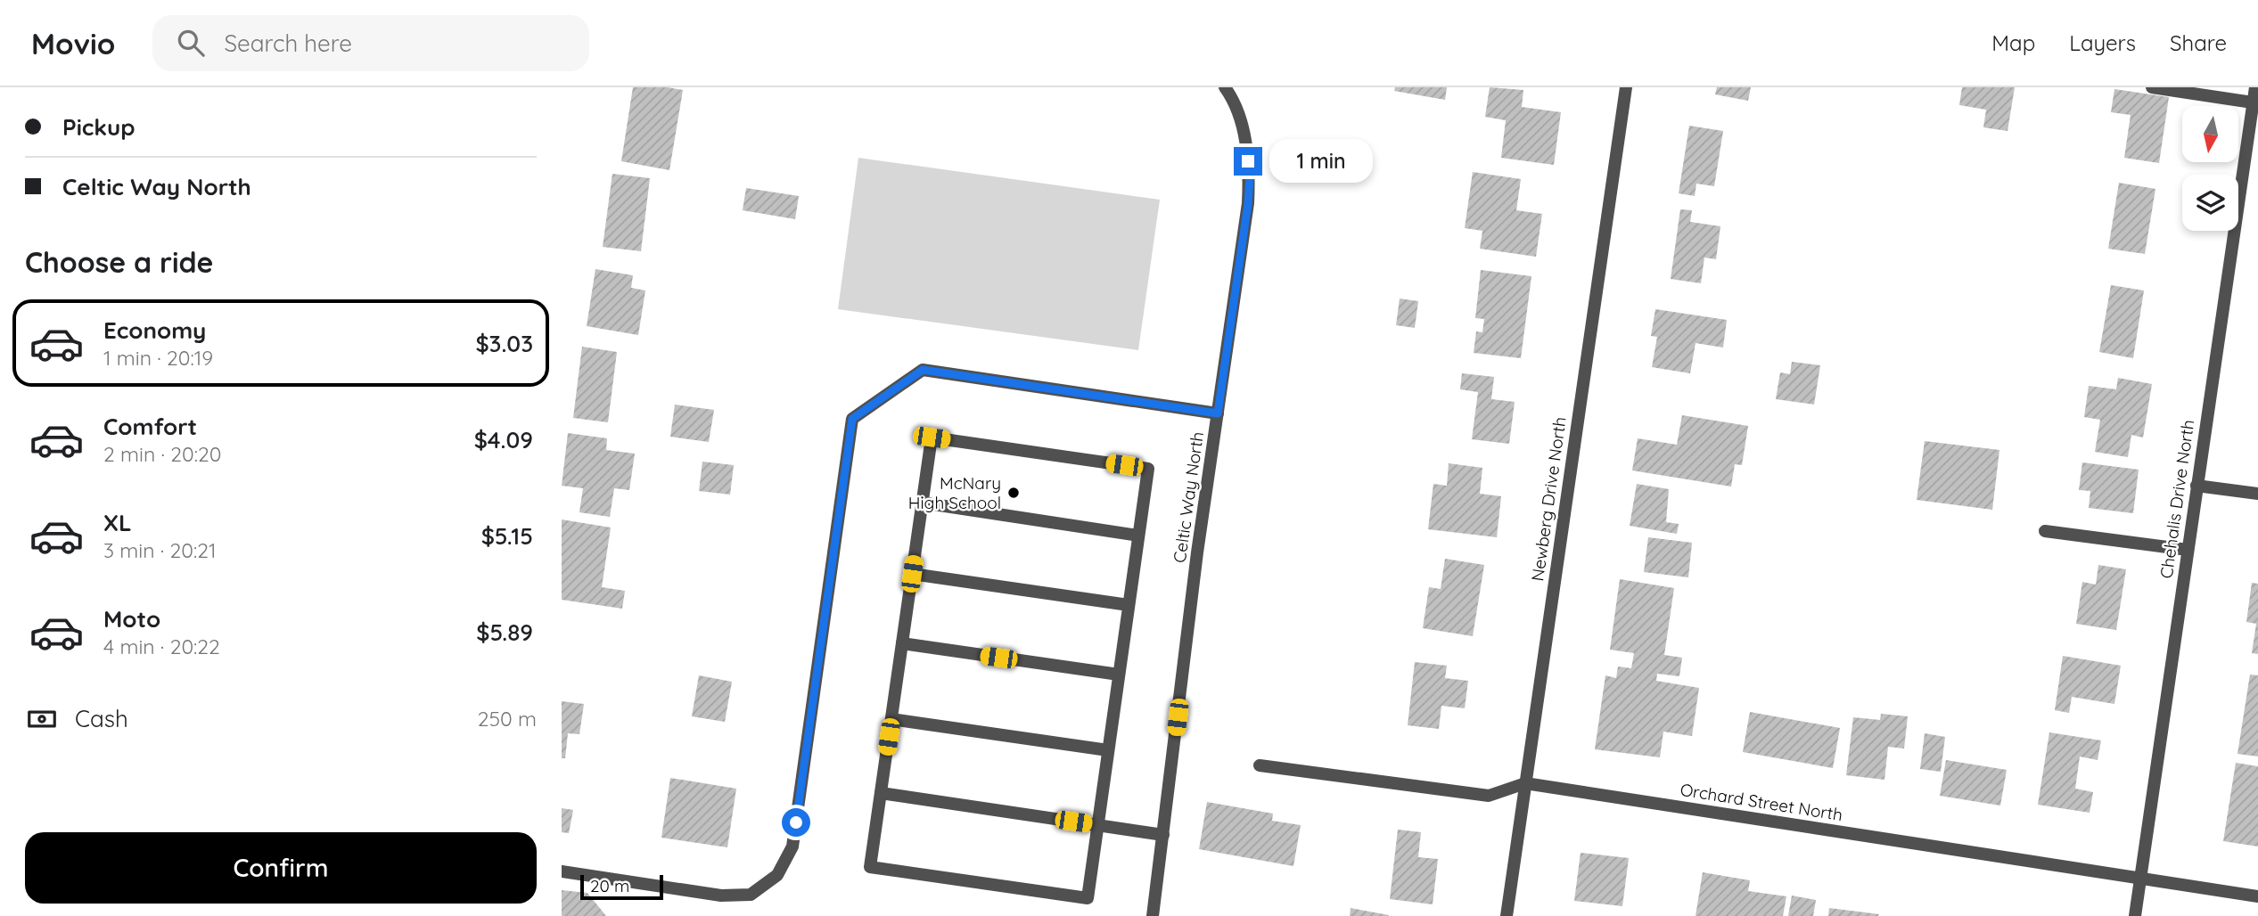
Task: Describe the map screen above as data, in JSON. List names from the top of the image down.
{
  "streets": {
    "street": [
      "Celtic Way North",
      "Newberg Drive North",
      "Chehalis Drive North",
      "Orchard Street North"
    ]
  },
  "crossings": [
    ["Newberg Drive North", "Orchard Street North"],
    ["Chehalis Drive North", "Orchard Street North"]
  ],
  "places": ["McNary High School"],
  "scale_bar": "20 m",
  "north": "bottom",
  "page": {
    "header": "Movio",
    "search": "Search here",
    "nav": ["Map", "Layers", "Share"],
    "banner": ["Pickup", "Celtic Way North"],
    "bubble": "1 min",
    "heading": "Choose a ride",
    "list": [
      {
        "name": "Economy",
        "note": "1 min · 20:19",
        "value": "$3.03"
      },
      {
        "name": "Comfort",
        "note": "2 min · 20:20",
        "value": "$4.09"
      },
      {
        "name": "XL",
        "note": "3 min · 20:21",
        "value": "$5.15"
      },
      {
        "name": "Moto",
        "note": "4 min · 20:22",
        "value": "$5.89"
      }
    ],
    "pay": ["Cash", "250 m"],
    "buttons": "Confirm",
    "scale": "20 m"
  }
}
